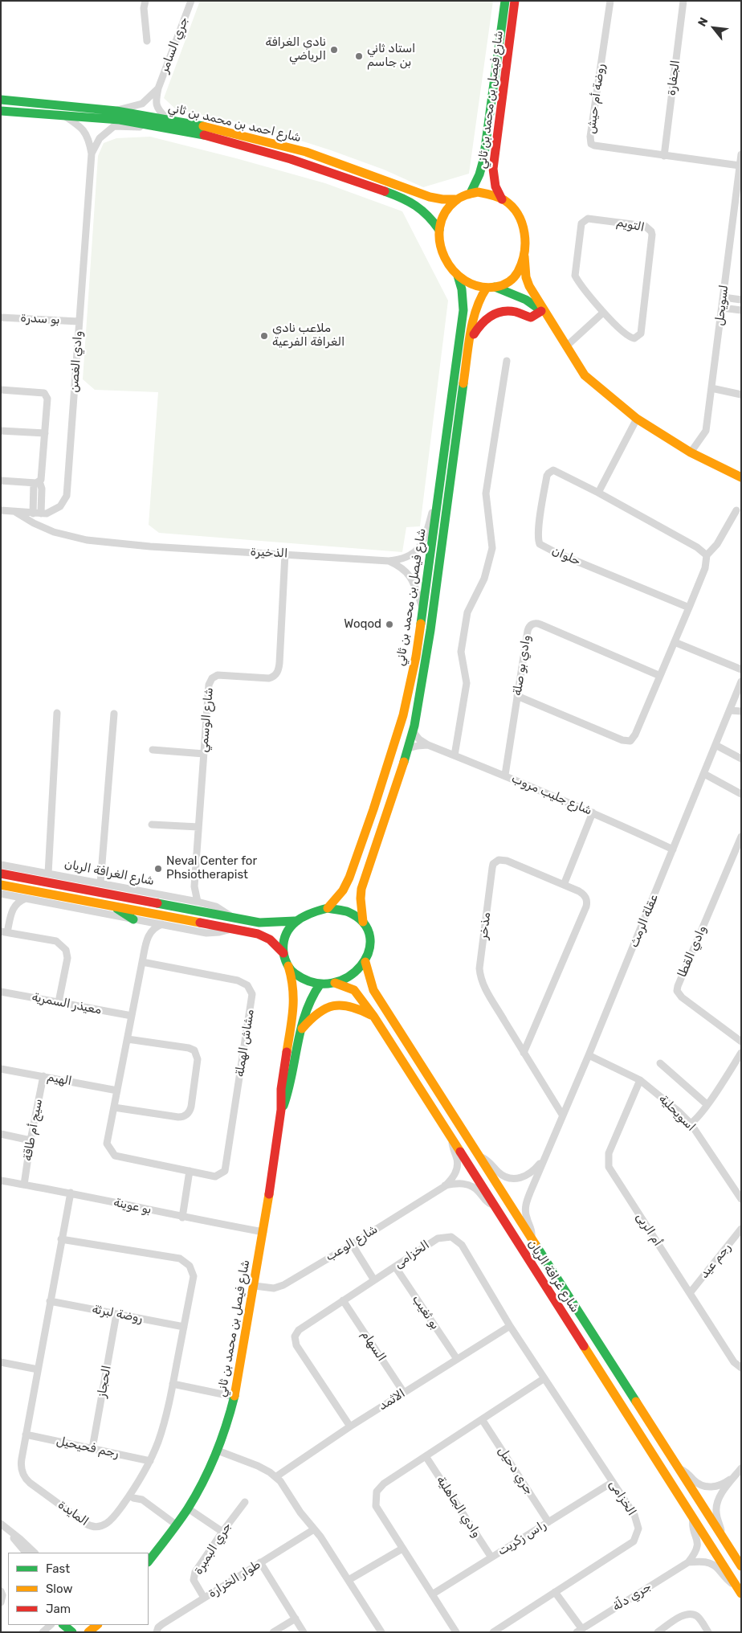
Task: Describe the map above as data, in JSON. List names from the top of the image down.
{
  "streets": {
    "street": [
      "جري السامر",
      "الجفارة",
      "روضة أم حيش",
      "شارع فيصل بن محمد بن ثاني",
      "شارع احمد بن محمد بن ثاني",
      "التويم",
      "لسويحل",
      "بو سدرة",
      "وادي الغصن",
      "الذخيرة",
      "حلوان",
      "وادي بو صلة",
      "شارع الوسمي",
      "شارع جليب مروب",
      "شارع الغرافة الريان",
      "عقلة الرمث",
      "مذخر",
      "وادي القطا",
      "معيذر السمرية",
      "مشاش الهملة",
      "الهيم",
      "اسويحلية",
      "سيج أم طاقة",
      "بو عوينة",
      "أم الربى",
      "شارع الوعب",
      "الخزامى",
      "رجم عيد",
      "شارع غرافة الريان",
      "بو ثغيب",
      "روضة لبرثة",
      "السهام",
      "الحجاز",
      "الاثمد",
      "رجم فحيحيل",
      "جري دحيل",
      "وادي الجاهلية",
      "المايدة",
      "راس زكريت",
      "جري البمبرة",
      "طوار الخرارة",
      "جري دلّة"
    ]
  },
  "crossings": [
    ["جري السامر", "شارع احمد بن محمد بن ثاني"],
    ["جري السامر", "وادي الغصن"],
    ["الجفارة", "روضة أم حيش"],
    ["روضة أم حيش", "لسويحل"],
    ["شارع فيصل بن محمد بن ثاني", "شارع احمد بن محمد بن ثاني"],
    ["شارع فيصل بن محمد بن ثاني", "الذخيرة"],
    ["شارع فيصل بن محمد بن ثاني", "شارع جليب مروب"],
    ["شارع فيصل بن محمد بن ثاني", "شارع الغرافة الريان"],
    ["شارع فيصل بن محمد بن ثاني", "بو عوينة"],
    ["شارع فيصل بن محمد بن ثاني", "شارع الوعب"],
    ["شارع فيصل بن محمد بن ثاني", "شارع غرافة الريان"],
    ["شارع احمد بن محمد بن ثاني", "وادي الغصن"],
    ["بو سدرة", "وادي الغصن"],
    ["وادي الغصن", "الذخيرة"],
    ["الذخيرة", "شارع الوسمي"],
    ["وادي بو صلة", "شارع جليب مروب"],
    ["شارع الوسمي", "شارع الغرافة الريان"],
    ["شارع جليب مروب", "عقلة الرمث"],
    ["شارع الغرافة الريان", "شارع غرافة الريان"],
    ["عقلة الرمث", "مذخر"],
    ["عقلة الرمث", "اسويحلية"],
    ["عقلة الرمث", "شارع غرافة الريان"],
    ["معيذر السمرية", "مشاش الهملة"],
    ["مشاش الهملة", "الهيم"],
    ["الهيم", "سيج أم طاقة"],
    ["اسويحلية", "أم الربى"],
    ["سيج أم طاقة", "بو عوينة"],
    ["بو عوينة", "المايدة"],
    ["أم الربى", "رجم عيد"],
    ["شارع الوعب", "شارع غرافة الريان"],
    ["الخزامى", "بو ثغيب"],
    ["الخزامى", "السهام"],
    ["الخزامى", "الاثمد"],
    ["الخزامى", "راس زكريت"],
    ["شارع غرافة الريان", "جري دلّة"],
    ["بو ثغيب", "الاثمد"],
    ["روضة لبرثة", "الحجاز"],
    ["روضة لبرثة", "المايدة"],
    ["السهام", "الاثمد"],
    ["الحجاز", "رجم فحيحيل"],
    ["رجم فحيحيل", "المايدة"],
    ["جري دحيل", "راس زكريت"],
    ["وادي الجاهلية", "راس زكريت"],
    ["جري البمبرة", "طوار الخرارة"]
  ],
  "places": [
    "نادي الغرافة الرياضي",
    "استاد ثاني بن جاسم",
    "ملاعب نادي الغرافة الفرعية",
    "Woqod",
    "Neval Center for Phsiotherapist"
  ],
  "legend": ["Fast", "Slow", "Jam"],
  "north": "top left"
}
